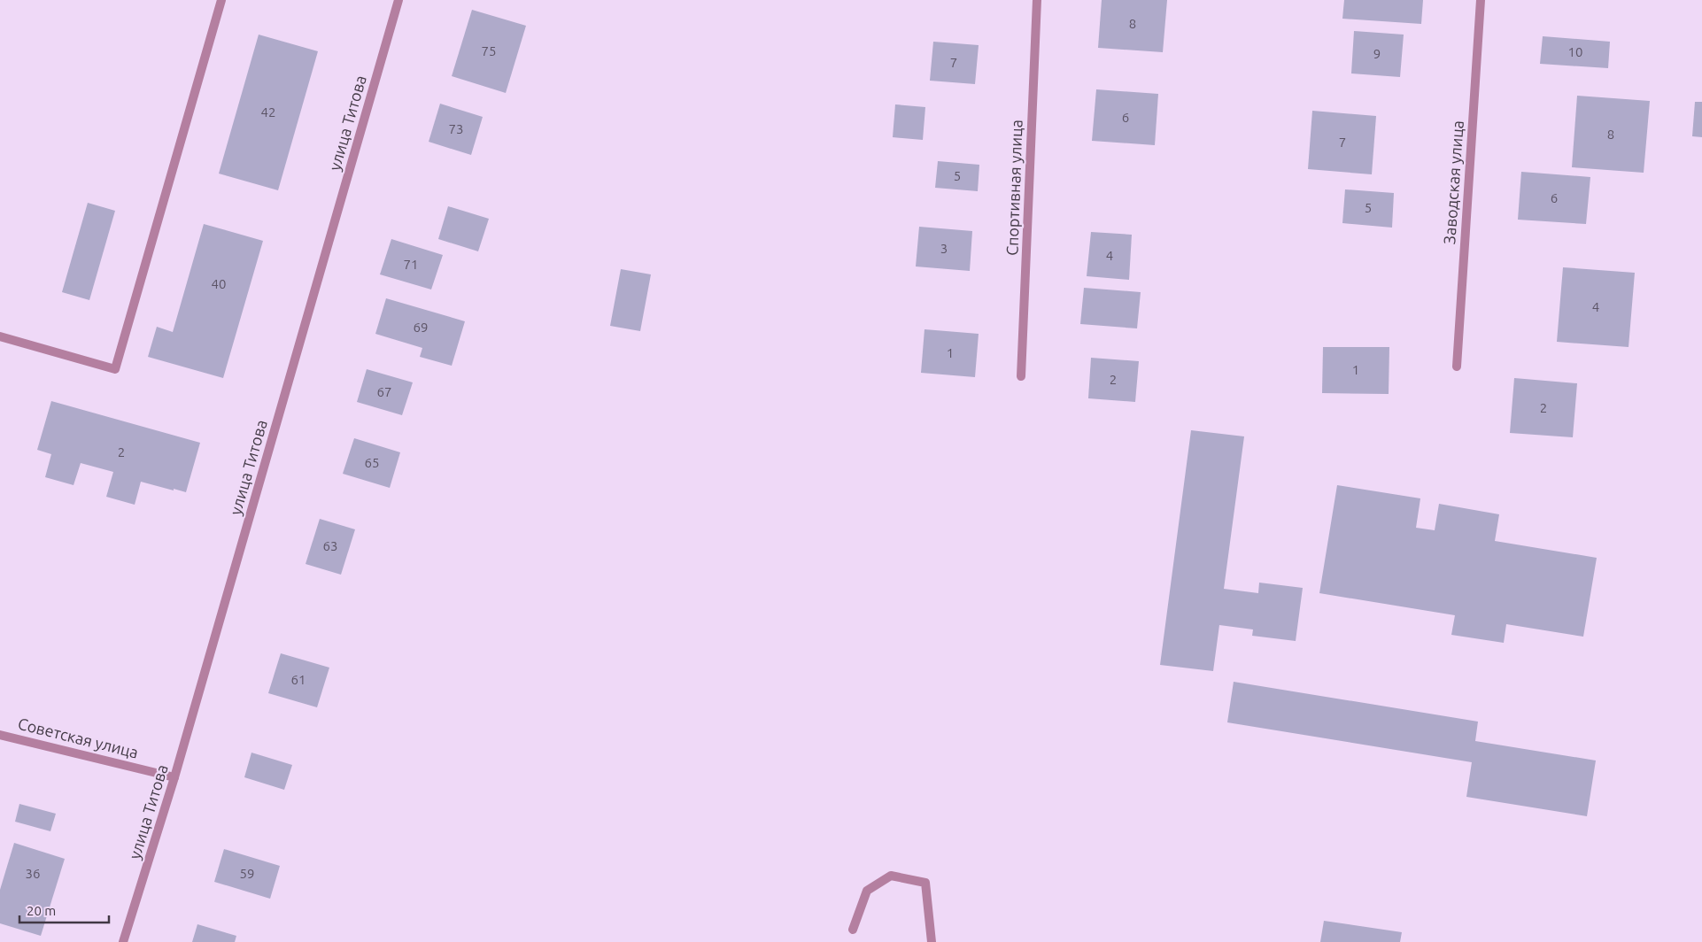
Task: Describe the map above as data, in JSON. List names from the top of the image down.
{
  "streets": {
    "street": [
      "улица Титова",
      "Заводская улица",
      "Спортивная улица",
      "Советская улица"
    ]
  },
  "crossings": [
    ["улица Титова", "Советская улица"]
  ],
  "house_numbers": [
    "8",
    "75",
    "10",
    "9",
    "7",
    "42",
    "6",
    "73",
    "8",
    "7",
    "5",
    "6",
    "5",
    "3",
    "4",
    "71",
    "40",
    "4",
    "69",
    "1",
    "1",
    "2",
    "67",
    "2",
    "2",
    "65",
    "63",
    "61",
    "36",
    "59"
  ],
  "scale_bar": "20 m"
}
